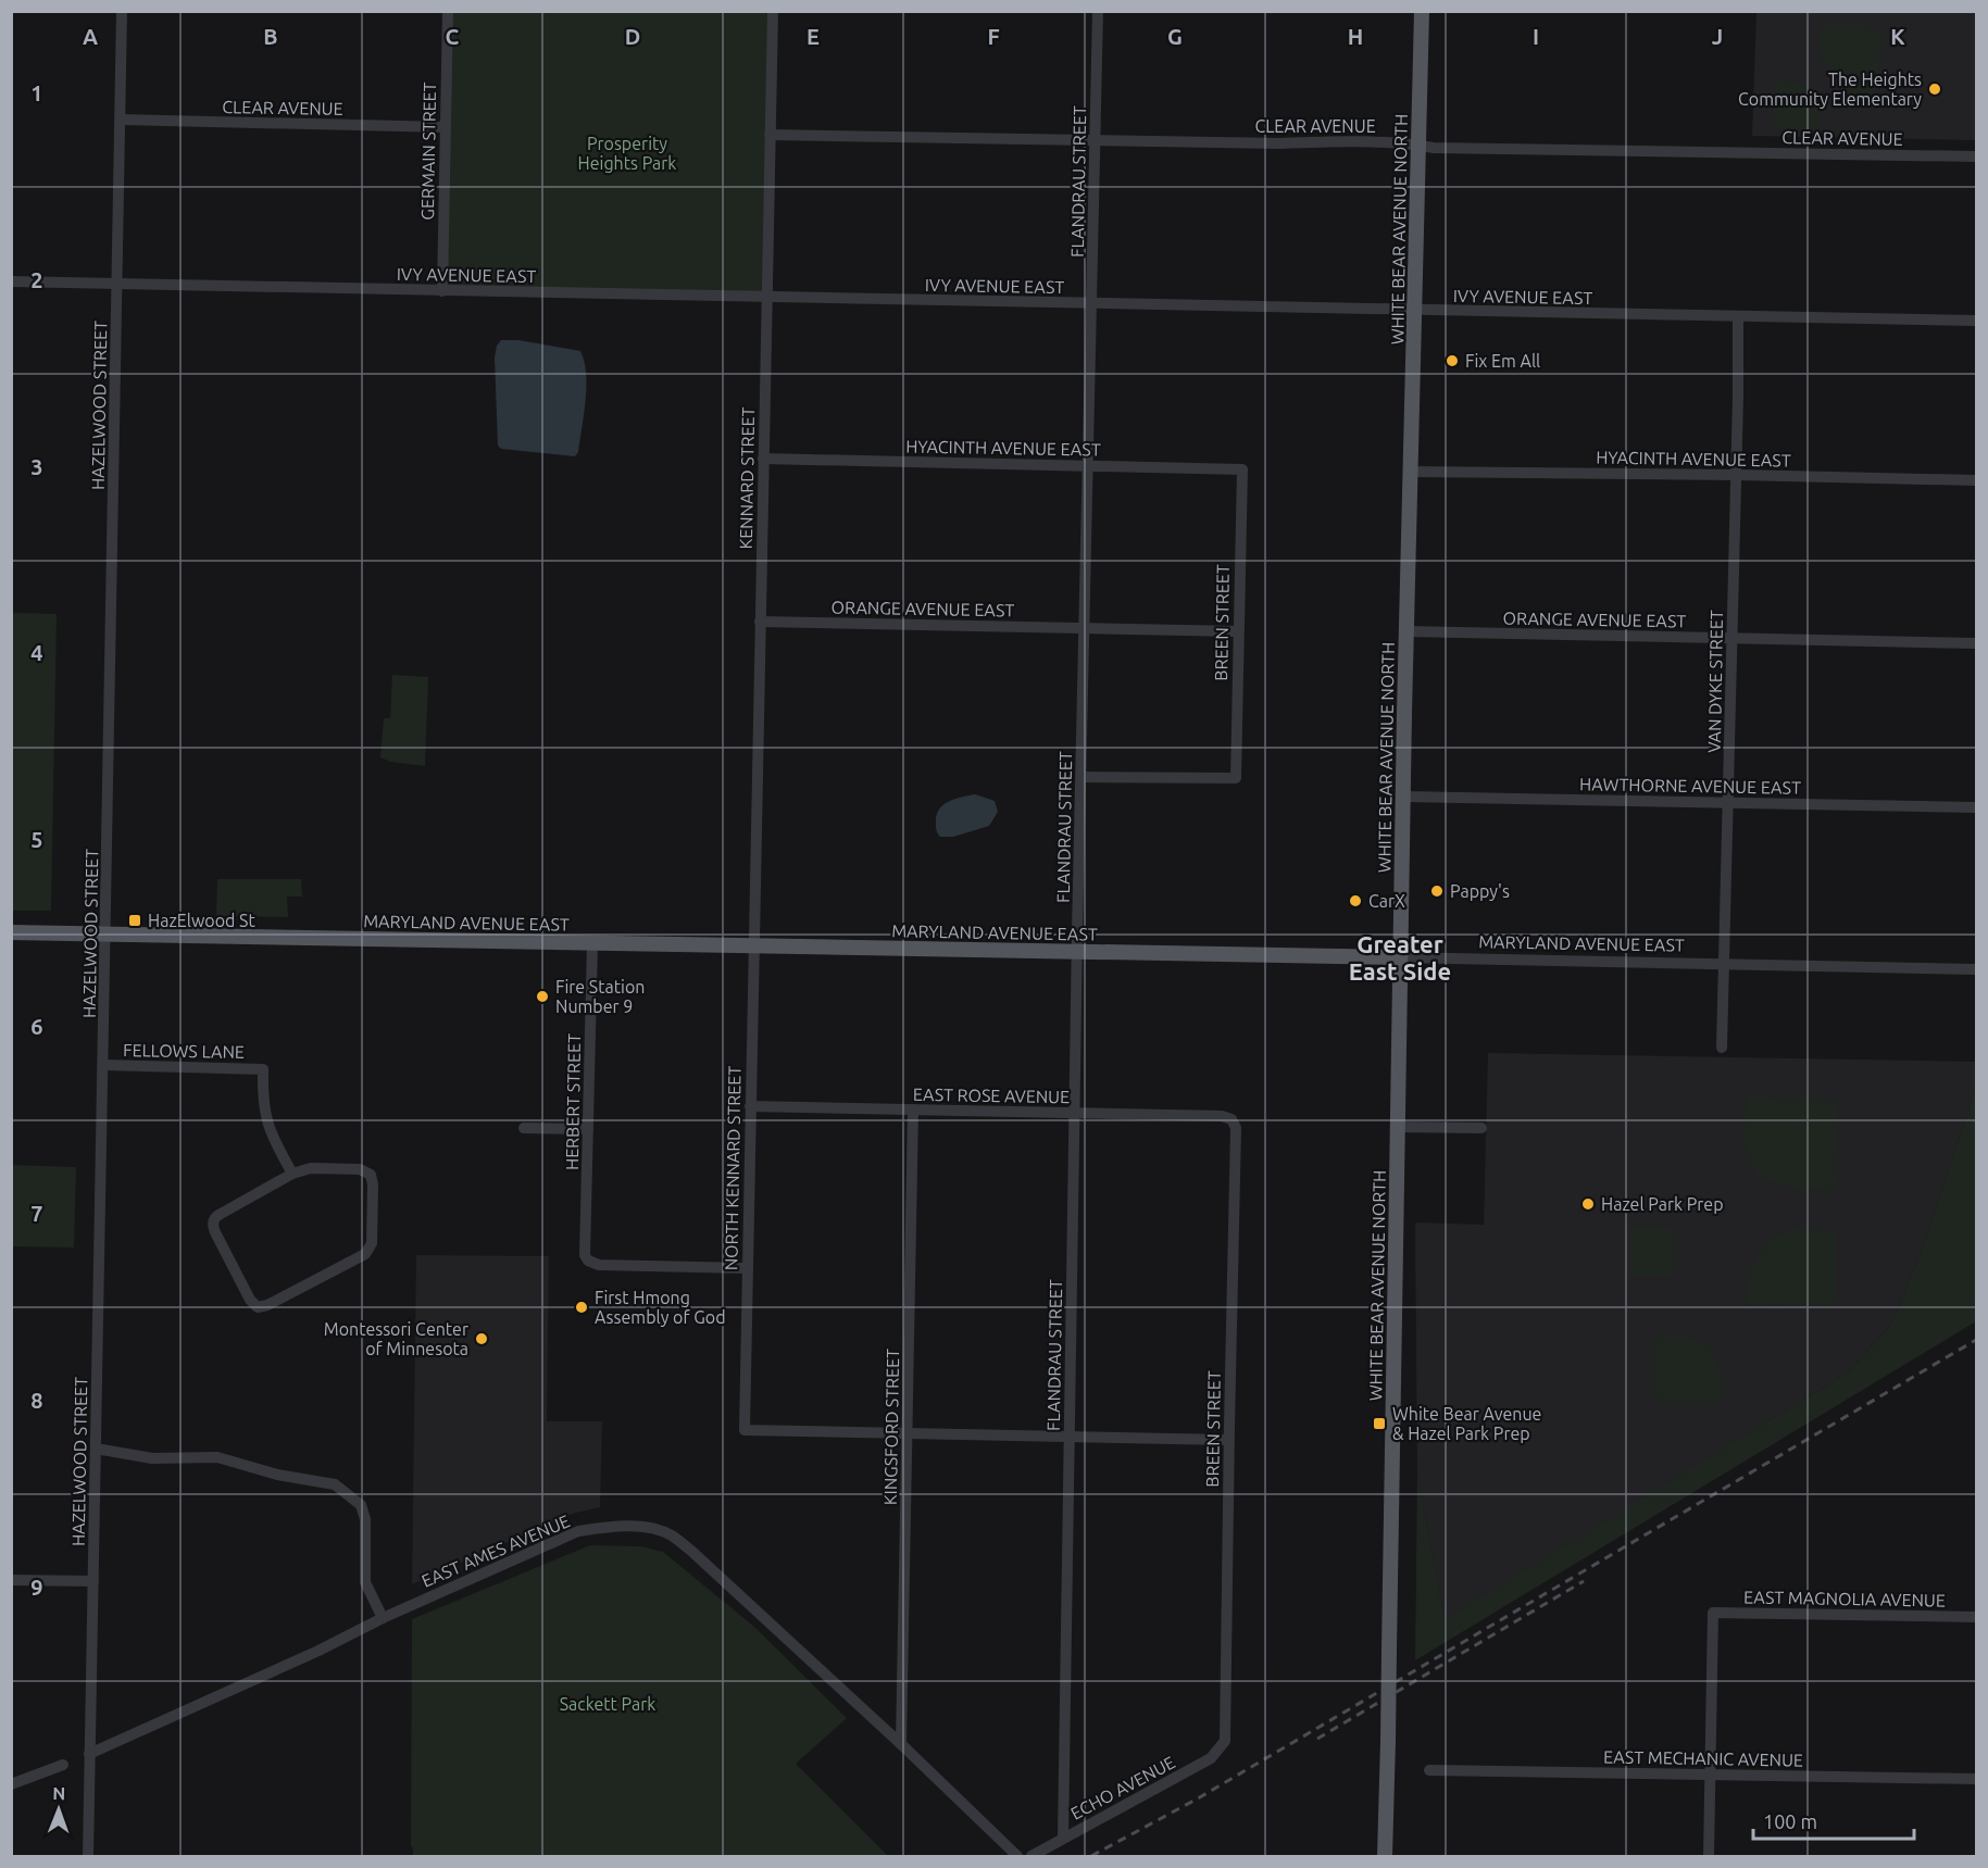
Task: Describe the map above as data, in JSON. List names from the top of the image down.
{
  "streets": {
    "main road": ["WHITE BEAR AVENUE NORTH", "MARYLAND AVENUE EAST"],
    "street": [
      "CLEAR AVENUE",
      "GERMAIN STREET",
      "FLANDRAU STREET",
      "IVY AVENUE EAST",
      "HAZELWOOD STREET",
      "HYACINTH AVENUE EAST",
      "KENNARD STREET",
      "ORANGE AVENUE EAST",
      "BREEN STREET",
      "VAN DYKE STREET",
      "HAWTHORNE AVENUE EAST",
      "FELLOWS LANE",
      "EAST ROSE AVENUE",
      "HERBERT STREET",
      "NORTH KENNARD STREET",
      "KINGSFORD STREET",
      "EAST AMES AVENUE",
      "EAST MAGNOLIA AVENUE",
      "EAST MECHANIC AVENUE",
      "ECHO AVENUE"
    ]
  },
  "crossings": [
    ["CLEAR AVENUE", "GERMAIN STREET"],
    ["CLEAR AVENUE", "FLANDRAU STREET"],
    ["CLEAR AVENUE", "WHITE BEAR AVENUE NORTH"],
    ["CLEAR AVENUE", "HAZELWOOD STREET"],
    ["CLEAR AVENUE", "KENNARD STREET"],
    ["GERMAIN STREET", "IVY AVENUE EAST"],
    ["FLANDRAU STREET", "IVY AVENUE EAST"],
    ["FLANDRAU STREET", "HYACINTH AVENUE EAST"],
    ["FLANDRAU STREET", "ORANGE AVENUE EAST"],
    ["FLANDRAU STREET", "BREEN STREET"],
    ["FLANDRAU STREET", "MARYLAND AVENUE EAST"],
    ["FLANDRAU STREET", "EAST ROSE AVENUE"],
    ["FLANDRAU STREET", "ECHO AVENUE"],
    ["WHITE BEAR AVENUE NORTH", "IVY AVENUE EAST"],
    ["WHITE BEAR AVENUE NORTH", "HYACINTH AVENUE EAST"],
    ["WHITE BEAR AVENUE NORTH", "ORANGE AVENUE EAST"],
    ["WHITE BEAR AVENUE NORTH", "HAWTHORNE AVENUE EAST"],
    ["WHITE BEAR AVENUE NORTH", "MARYLAND AVENUE EAST"],
    ["IVY AVENUE EAST", "HAZELWOOD STREET"],
    ["IVY AVENUE EAST", "KENNARD STREET"],
    ["IVY AVENUE EAST", "VAN DYKE STREET"],
    ["HAZELWOOD STREET", "MARYLAND AVENUE EAST"],
    ["HAZELWOOD STREET", "FELLOWS LANE"],
    ["HAZELWOOD STREET", "EAST AMES AVENUE"],
    ["HYACINTH AVENUE EAST", "KENNARD STREET"],
    ["HYACINTH AVENUE EAST", "BREEN STREET"],
    ["HYACINTH AVENUE EAST", "VAN DYKE STREET"],
    ["KENNARD STREET", "ORANGE AVENUE EAST"],
    ["KENNARD STREET", "MARYLAND AVENUE EAST"],
    ["KENNARD STREET", "NORTH KENNARD STREET"],
    ["ORANGE AVENUE EAST", "BREEN STREET"],
    ["ORANGE AVENUE EAST", "VAN DYKE STREET"],
    ["BREEN STREET", "EAST ROSE AVENUE"],
    ["BREEN STREET", "ECHO AVENUE"],
    ["VAN DYKE STREET", "HAWTHORNE AVENUE EAST"],
    ["VAN DYKE STREET", "MARYLAND AVENUE EAST"],
    ["MARYLAND AVENUE EAST", "HERBERT STREET"],
    ["MARYLAND AVENUE EAST", "NORTH KENNARD STREET"],
    ["EAST ROSE AVENUE", "NORTH KENNARD STREET"],
    ["EAST ROSE AVENUE", "KINGSFORD STREET"],
    ["HERBERT STREET", "NORTH KENNARD STREET"],
    ["NORTH KENNARD STREET", "KINGSFORD STREET"],
    ["KINGSFORD STREET", "EAST AMES AVENUE"],
    ["EAST MAGNOLIA AVENUE", "EAST MECHANIC AVENUE"]
  ],
  "districts": ["Greater East Side"],
  "parks": ["Prosperity Heights Park", "Sackett Park"],
  "places": {
    "other": [
      "The Heights Community Elementary",
      "Fix Em All",
      "Pappy's",
      "CarX",
      "Fire Station Number 9",
      "Hazel Park Prep",
      "First Hmong Assembly of God",
      "Montessori Center of Minnesota"
    ],
    "transit": ["HazElwood St", "White Bear Avenue & Hazel Park Prep"]
  },
  "scale_bar": "100 m",
  "north": "top",
  "grid": {
    "columns": [
      "A",
      "B",
      "C",
      "D",
      "E",
      "F",
      "G",
      "H",
      "I",
      "J",
      "K"
    ],
    "rows": [
      "1",
      "2",
      "3",
      "4",
      "5",
      "6",
      "7",
      "8",
      "9"
    ]
  }
}
